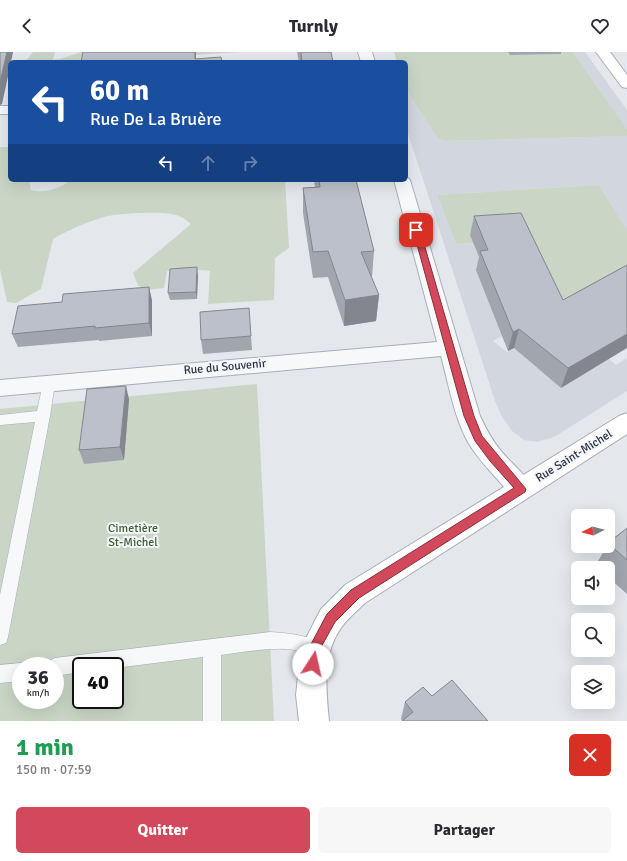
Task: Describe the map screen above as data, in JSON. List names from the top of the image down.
{
  "streets": {
    "street": ["Rue du Souvenir", "Rue Saint-Michel"]
  },
  "parks": ["Cimetière St-Michel"],
  "north": "left",
  "page": {
    "header": "Turnly",
    "turn": ["60 m", "Rue De La Bruère"],
    "speed": "36 km/h",
    "limit": "40",
    "heading": ["1 min", "150 m · 07:59"],
    "buttons": ["Quitter", "Partager"]
  }
}
